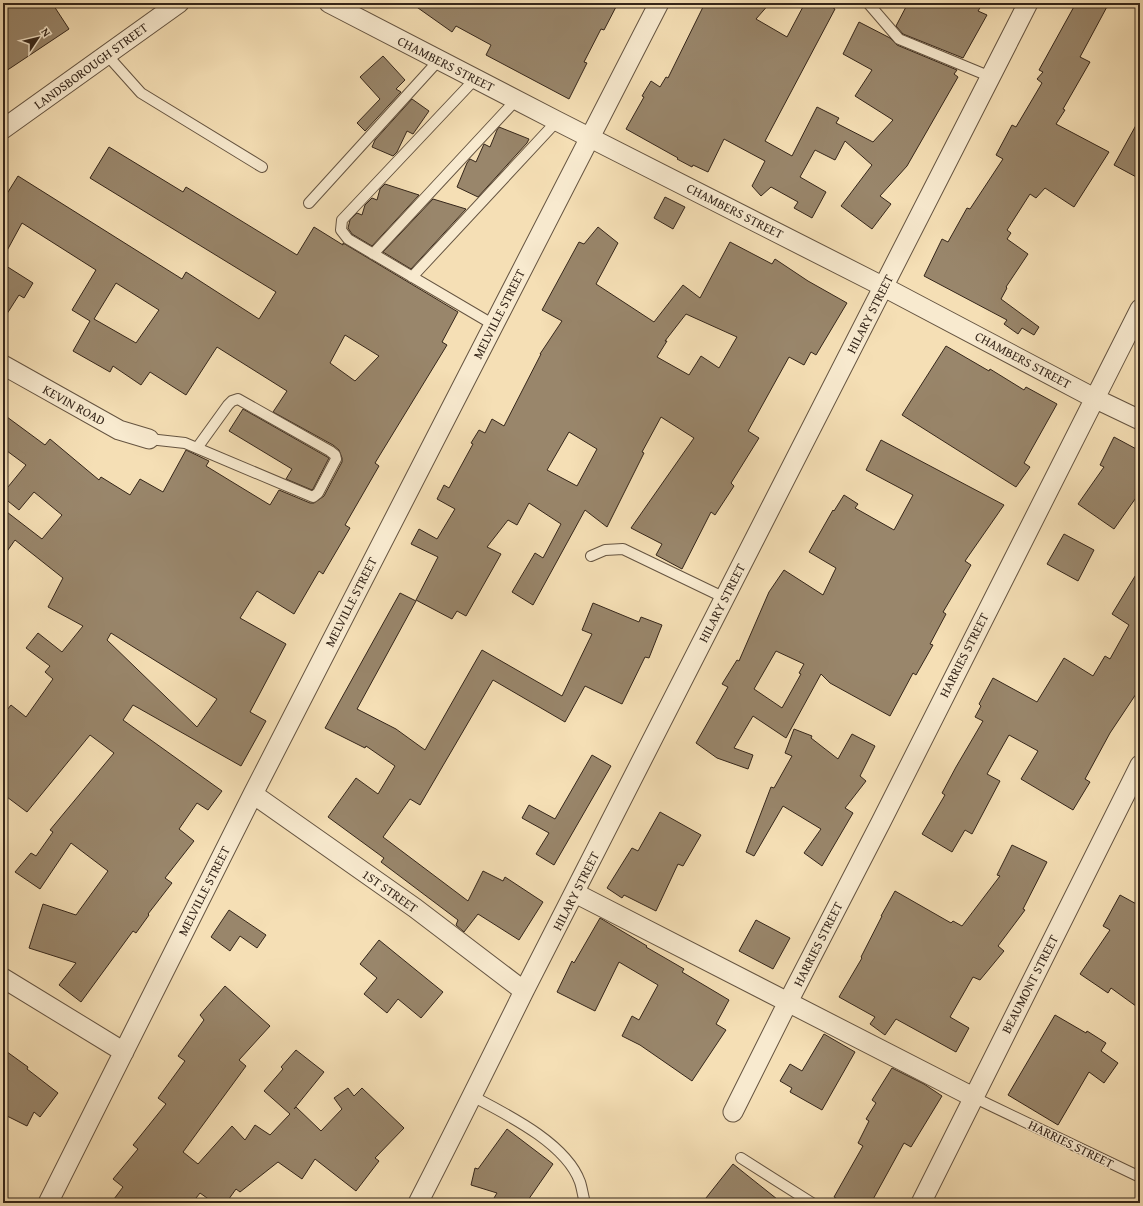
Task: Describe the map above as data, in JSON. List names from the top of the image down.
{
  "streets": {
    "street": [
      "CHAMBERS STREET",
      "LANDSBOROUGH STREET",
      "MELVILLE STREET",
      "HILARY STREET",
      "KEVIN ROAD",
      "HARRIES STREET",
      "1ST STREET",
      "BEAUMONT STREET"
    ]
  },
  "crossings": [
    ["CHAMBERS STREET", "MELVILLE STREET"],
    ["CHAMBERS STREET", "HILARY STREET"],
    ["CHAMBERS STREET", "HARRIES STREET"],
    ["MELVILLE STREET", "1ST STREET"],
    ["HILARY STREET", "HARRIES STREET"],
    ["HILARY STREET", "1ST STREET"],
    ["HARRIES STREET", "BEAUMONT STREET"]
  ],
  "north": "top right"
}
